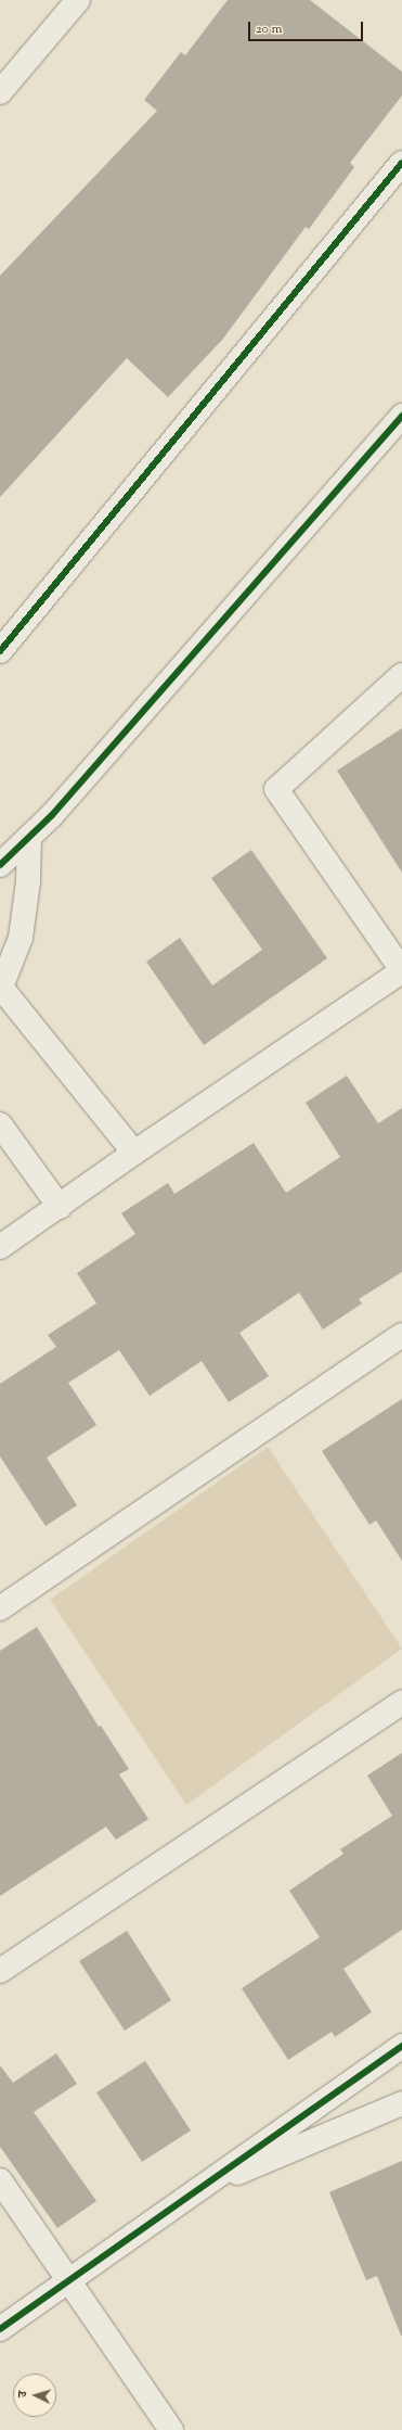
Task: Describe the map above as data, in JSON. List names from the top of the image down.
{
  "scale_bar": "20 m",
  "north": "left"
}
